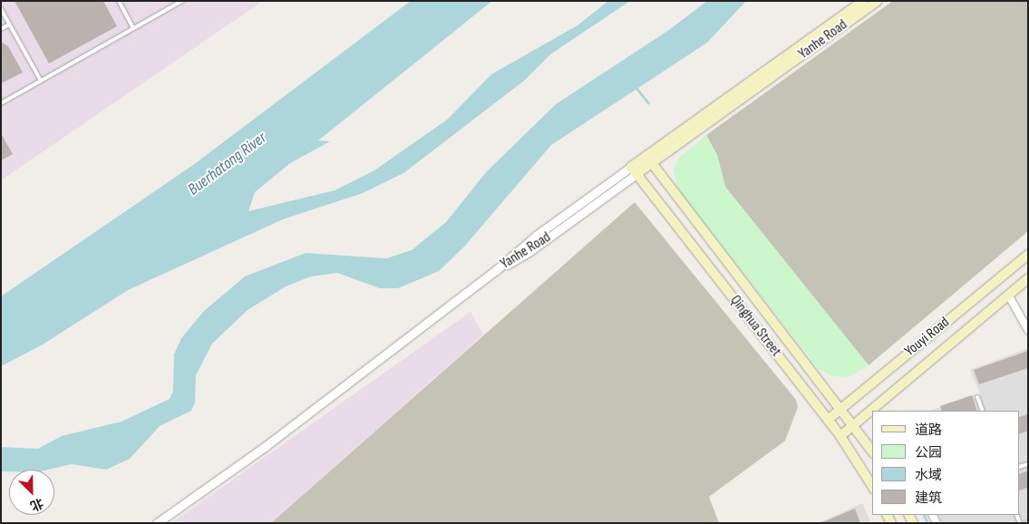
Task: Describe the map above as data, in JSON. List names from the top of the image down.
{
  "streets": {
    "main road": ["Yanhe Road", "Qinghua Street", "Youyi Road"]
  },
  "crossings": [
    ["Yanhe Road", "Qinghua Street"],
    ["Qinghua Street", "Youyi Road"]
  ],
  "water": ["Buerhatong River"],
  "legend": [
    "道路",
    "公园",
    "水域",
    "建筑"
  ],
  "north": "bottom right"
}
